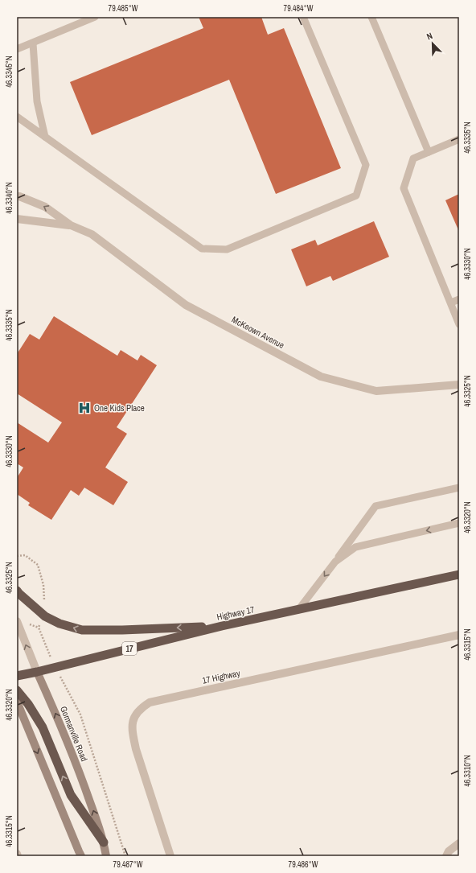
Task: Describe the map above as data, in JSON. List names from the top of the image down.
{
  "streets": {
    "highway": ["Highway 17", "17"],
    "main road": ["Gormanville Road"],
    "street": ["McKeown Avenue", "17 Highway"]
  },
  "crossings": [
    ["Highway 17", "Gormanville Road"]
  ],
  "one_way": ["Gormanville Road"],
  "places": {
    "hospital": ["One Kids Place"]
  },
  "north": "top left",
  "coordinates": [
    "79.485°W",
    "79.484°W",
    "46.3345°N",
    "46.3335°N",
    "46.3340°N",
    "46.3330°N",
    "46.3325°N",
    "46.3320°N",
    "46.3315°N",
    "46.3310°N",
    "79.487°W",
    "79.486°W"
  ]
}
